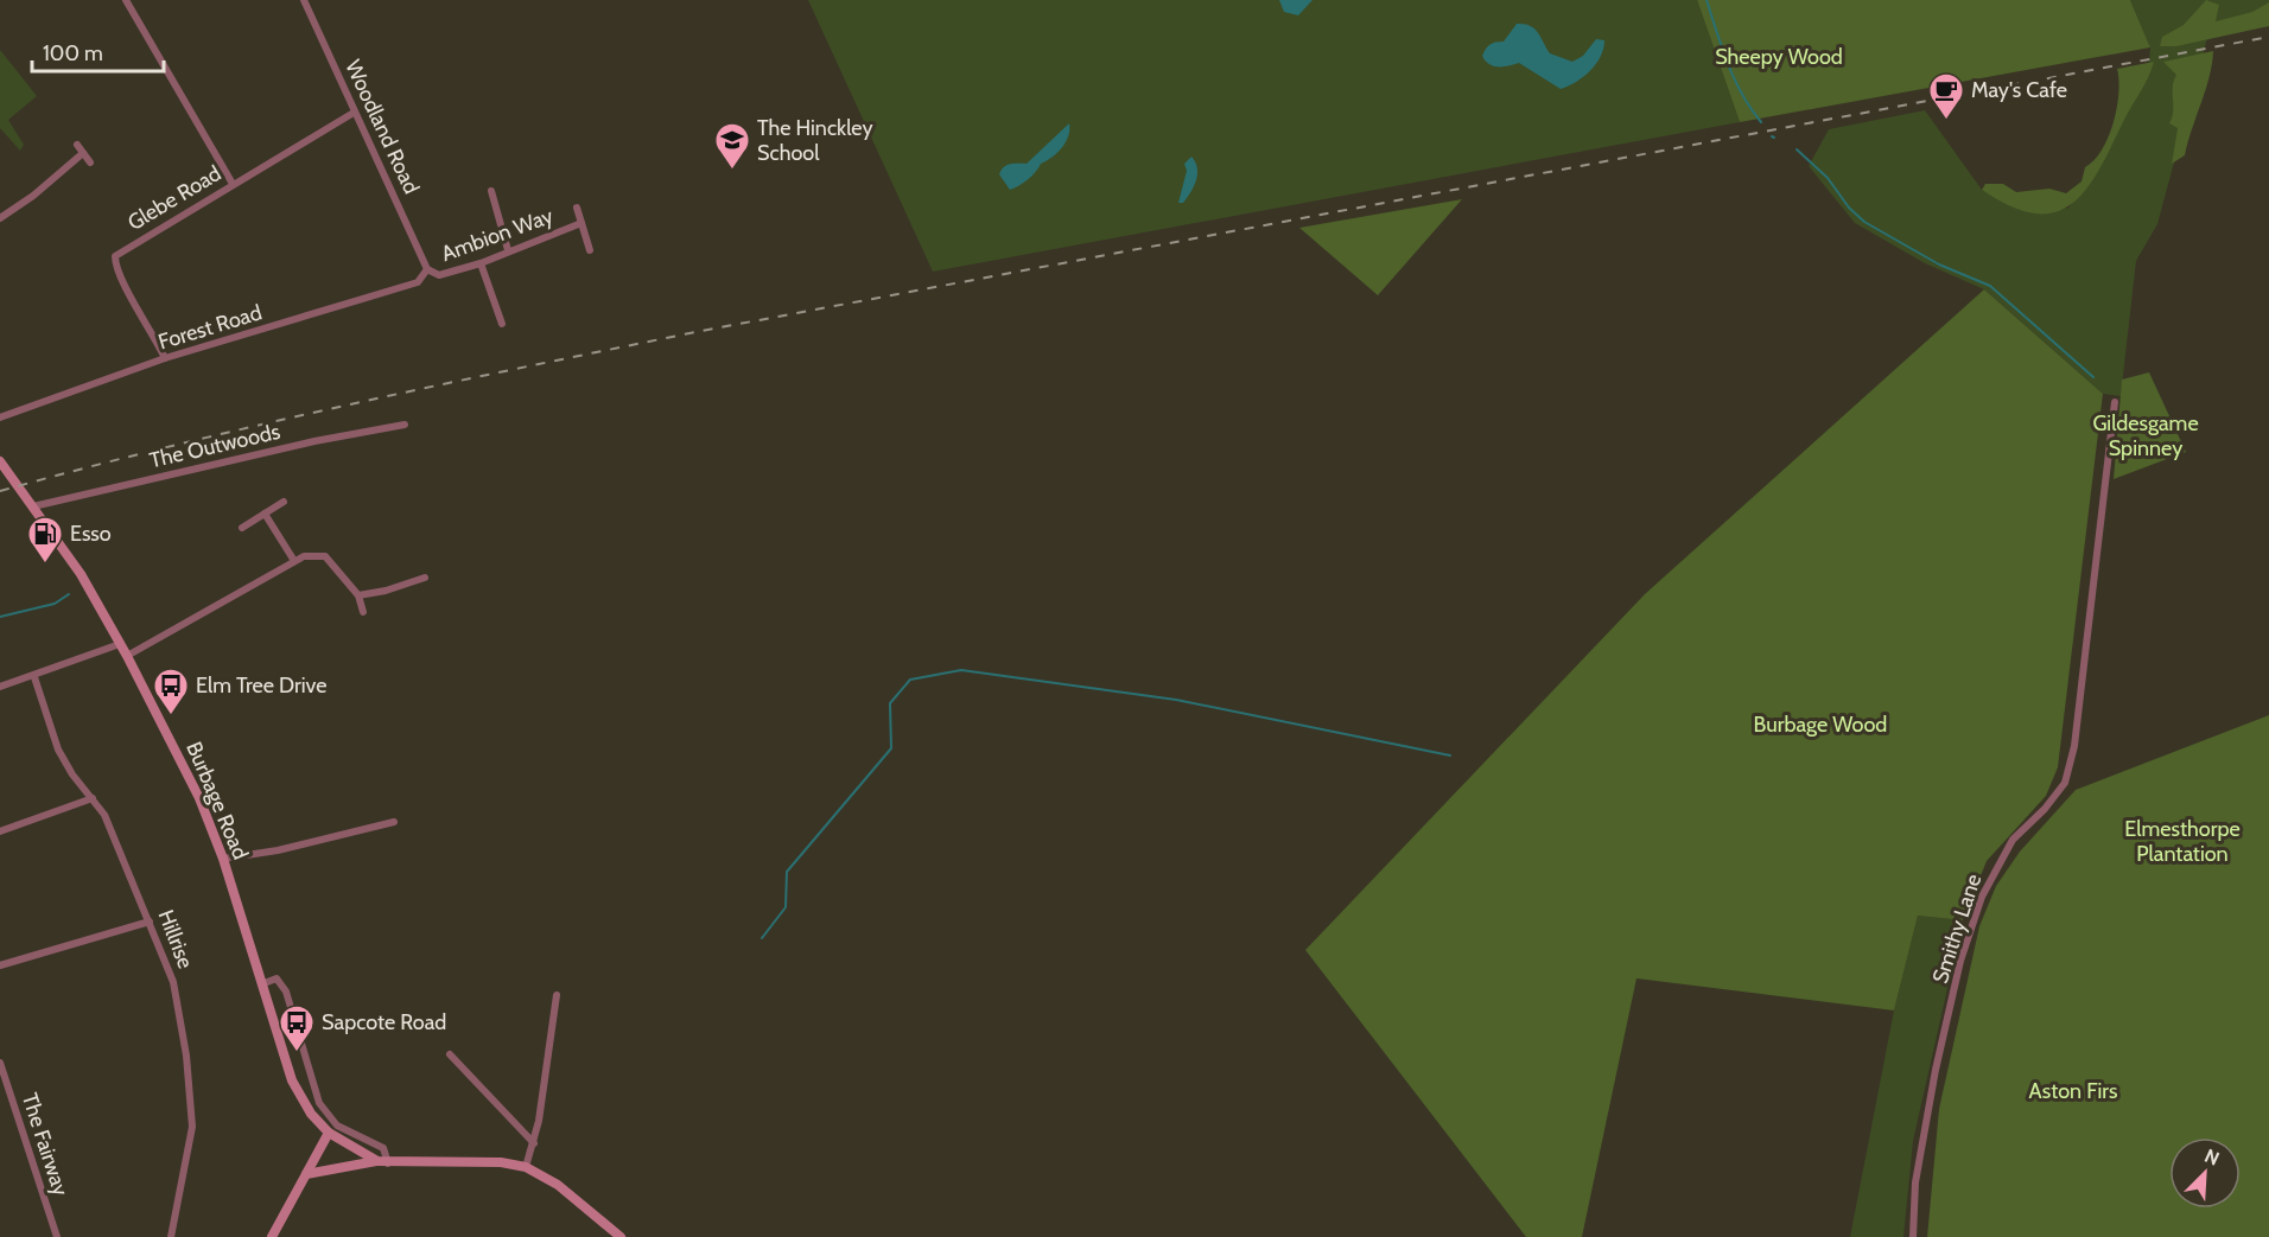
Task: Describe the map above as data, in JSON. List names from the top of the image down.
{
  "streets": {
    "main road": ["Burbage Road"],
    "street": [
      "Woodland Road",
      "Glebe Road",
      "Ambion Way",
      "Forest Road",
      "The Outwoods",
      "Smithy Lane",
      "Hillrise",
      "The Fairway"
    ]
  },
  "crossings": [
    ["Woodland Road", "Glebe Road"],
    ["Woodland Road", "Ambion Way"],
    ["Woodland Road", "Forest Road"],
    ["Glebe Road", "Forest Road"],
    ["Ambion Way", "Forest Road"],
    ["The Outwoods", "Burbage Road"]
  ],
  "parks": [
    "Sheepy Wood",
    "Gildesgame Spinney",
    "Burbage Wood",
    "Elmesthorpe Plantation",
    "Aston Firs"
  ],
  "places": {
    "cafe": ["May's Cafe"],
    "school or university": ["The Hinckley School"],
    "fuel station": ["Esso"],
    "bus stop": ["Elm Tree Drive", "Sapcote Road"]
  },
  "scale_bar": "100 m",
  "north": "top right"
}
